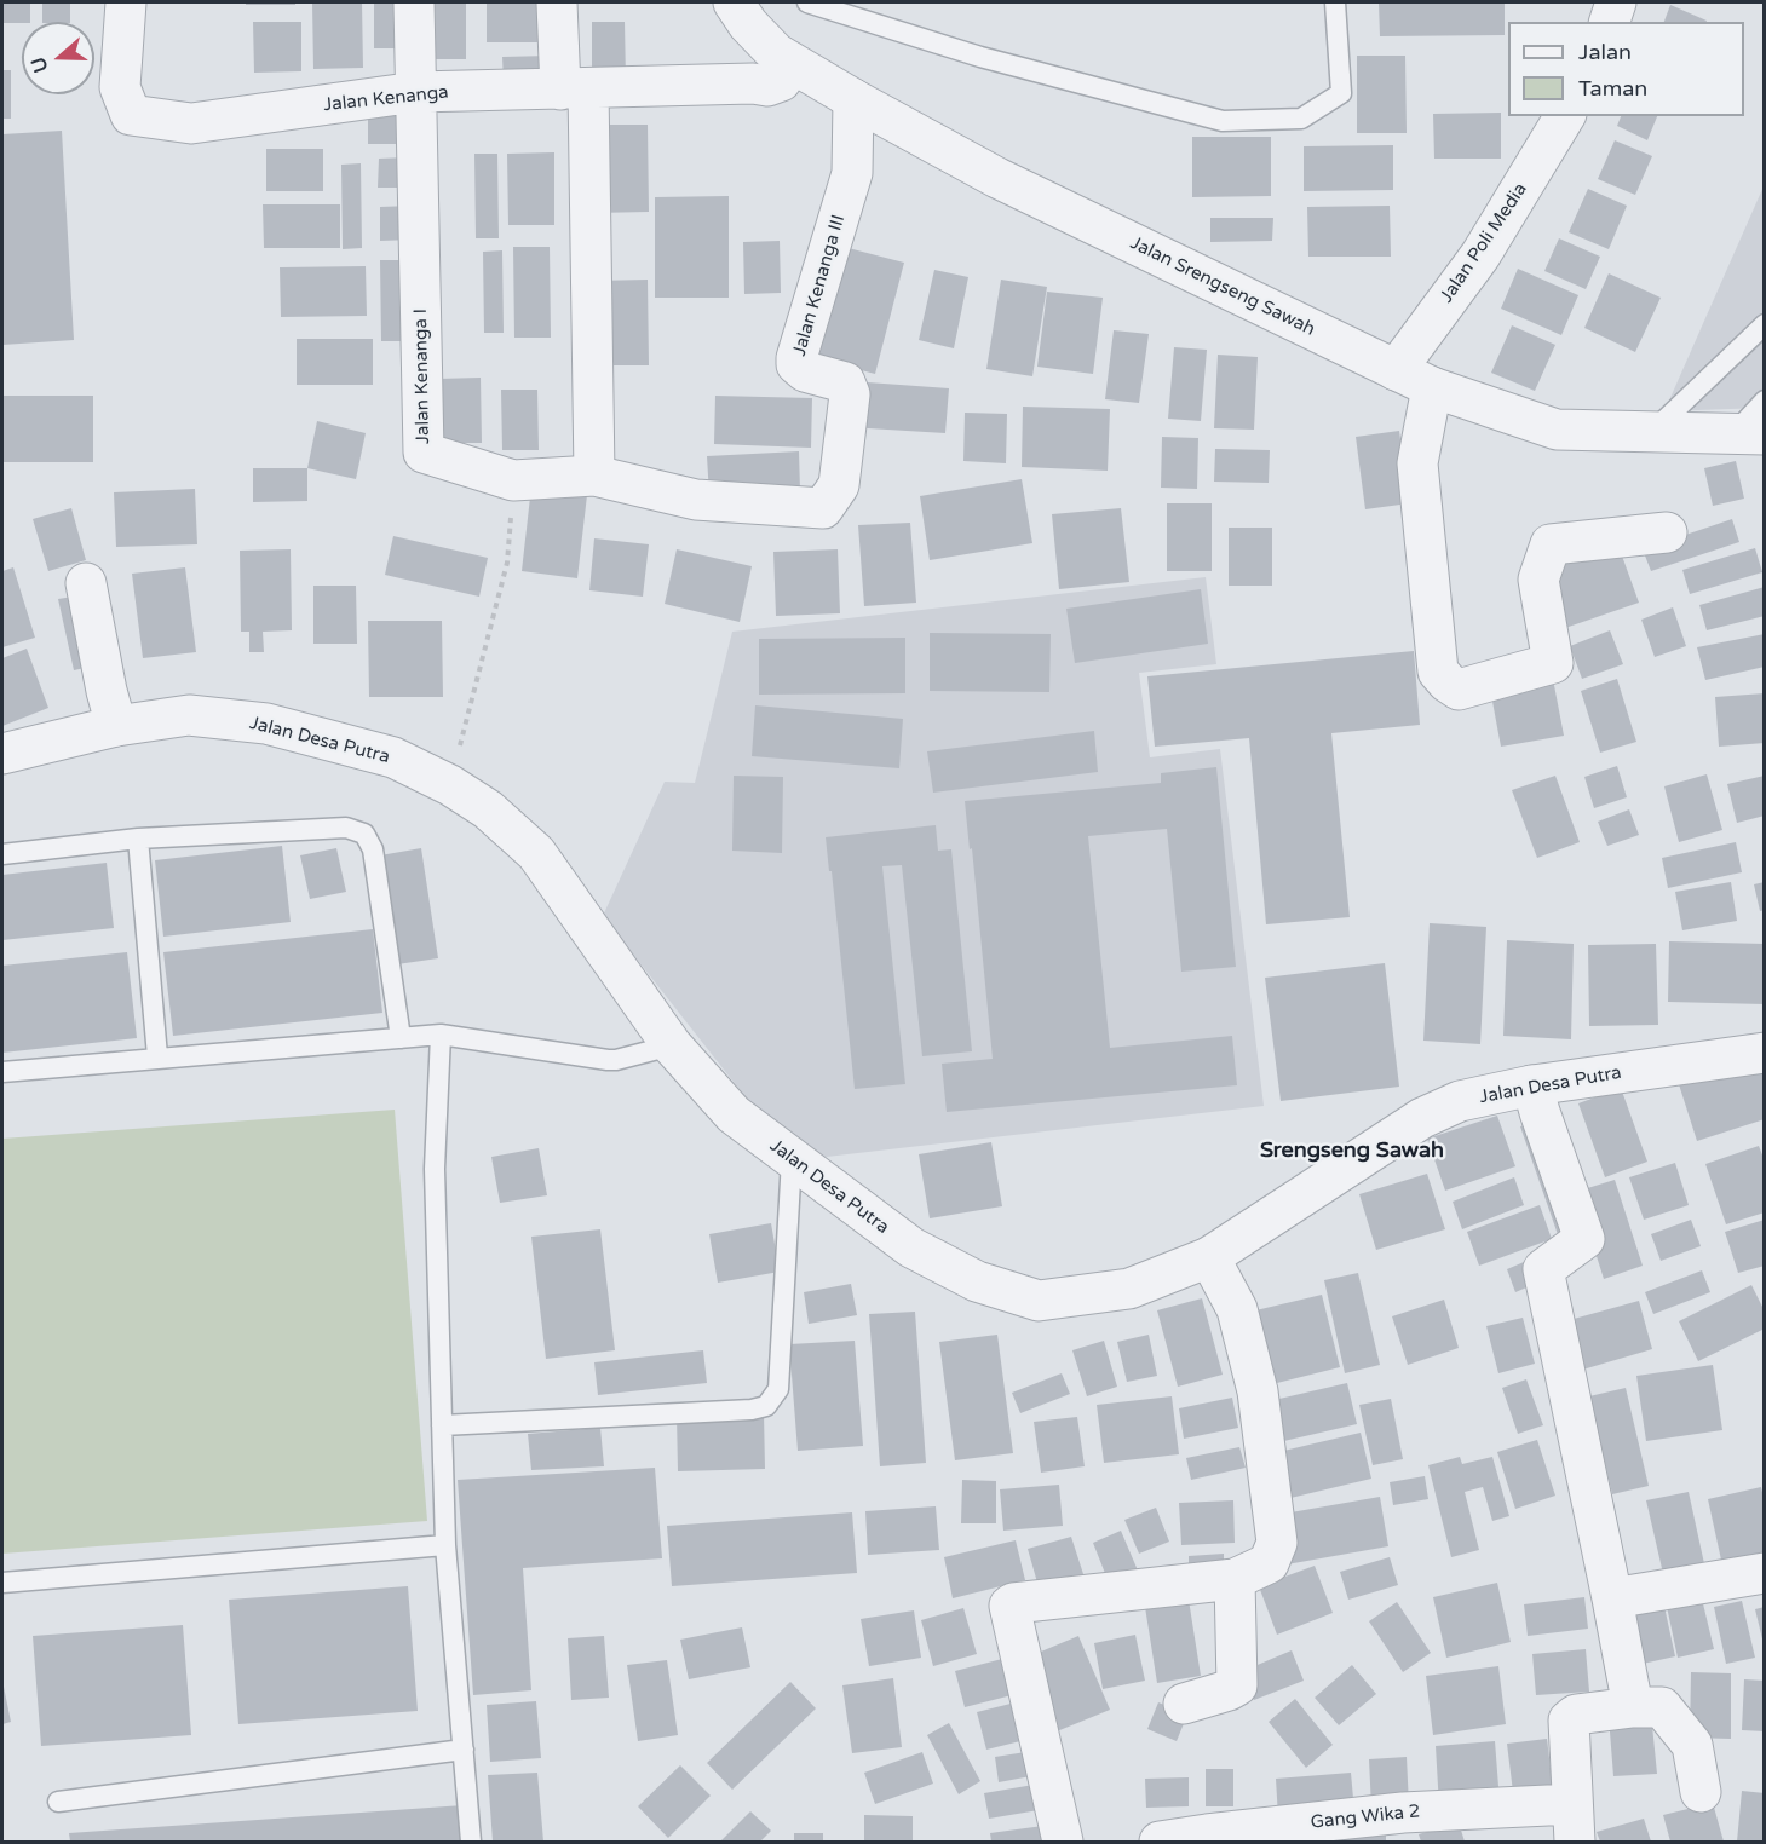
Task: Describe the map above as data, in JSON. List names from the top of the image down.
{
  "streets": {
    "street": [
      "Jalan Kenanga",
      "Jalan Poli Media",
      "Jalan Kenanga III",
      "Jalan Srengseng Sawah",
      "Jalan Kenanga I",
      "Jalan Desa Putra",
      "Gang Wika 2"
    ]
  },
  "crossings": [
    ["Jalan Kenanga", "Jalan Srengseng Sawah"],
    ["Jalan Kenanga", "Jalan Kenanga I"],
    ["Jalan Poli Media", "Jalan Srengseng Sawah"],
    ["Jalan Kenanga III", "Jalan Srengseng Sawah"]
  ],
  "districts": ["Srengseng Sawah"],
  "legend": ["Jalan", "Taman"],
  "north": "left"
}
